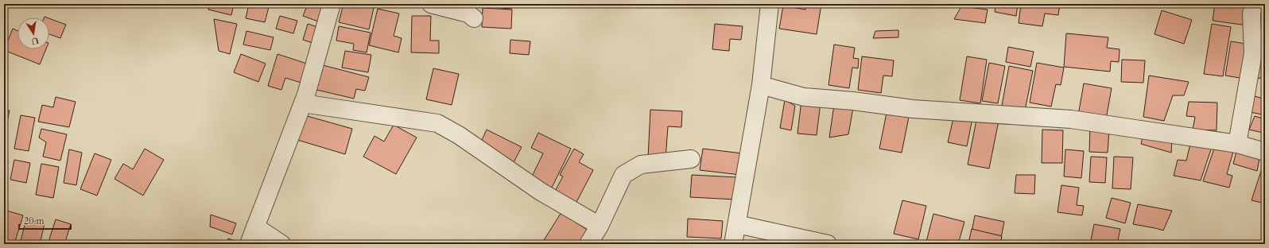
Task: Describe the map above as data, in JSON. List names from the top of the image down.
{
  "scale_bar": "20 m",
  "north": "bottom"
}
